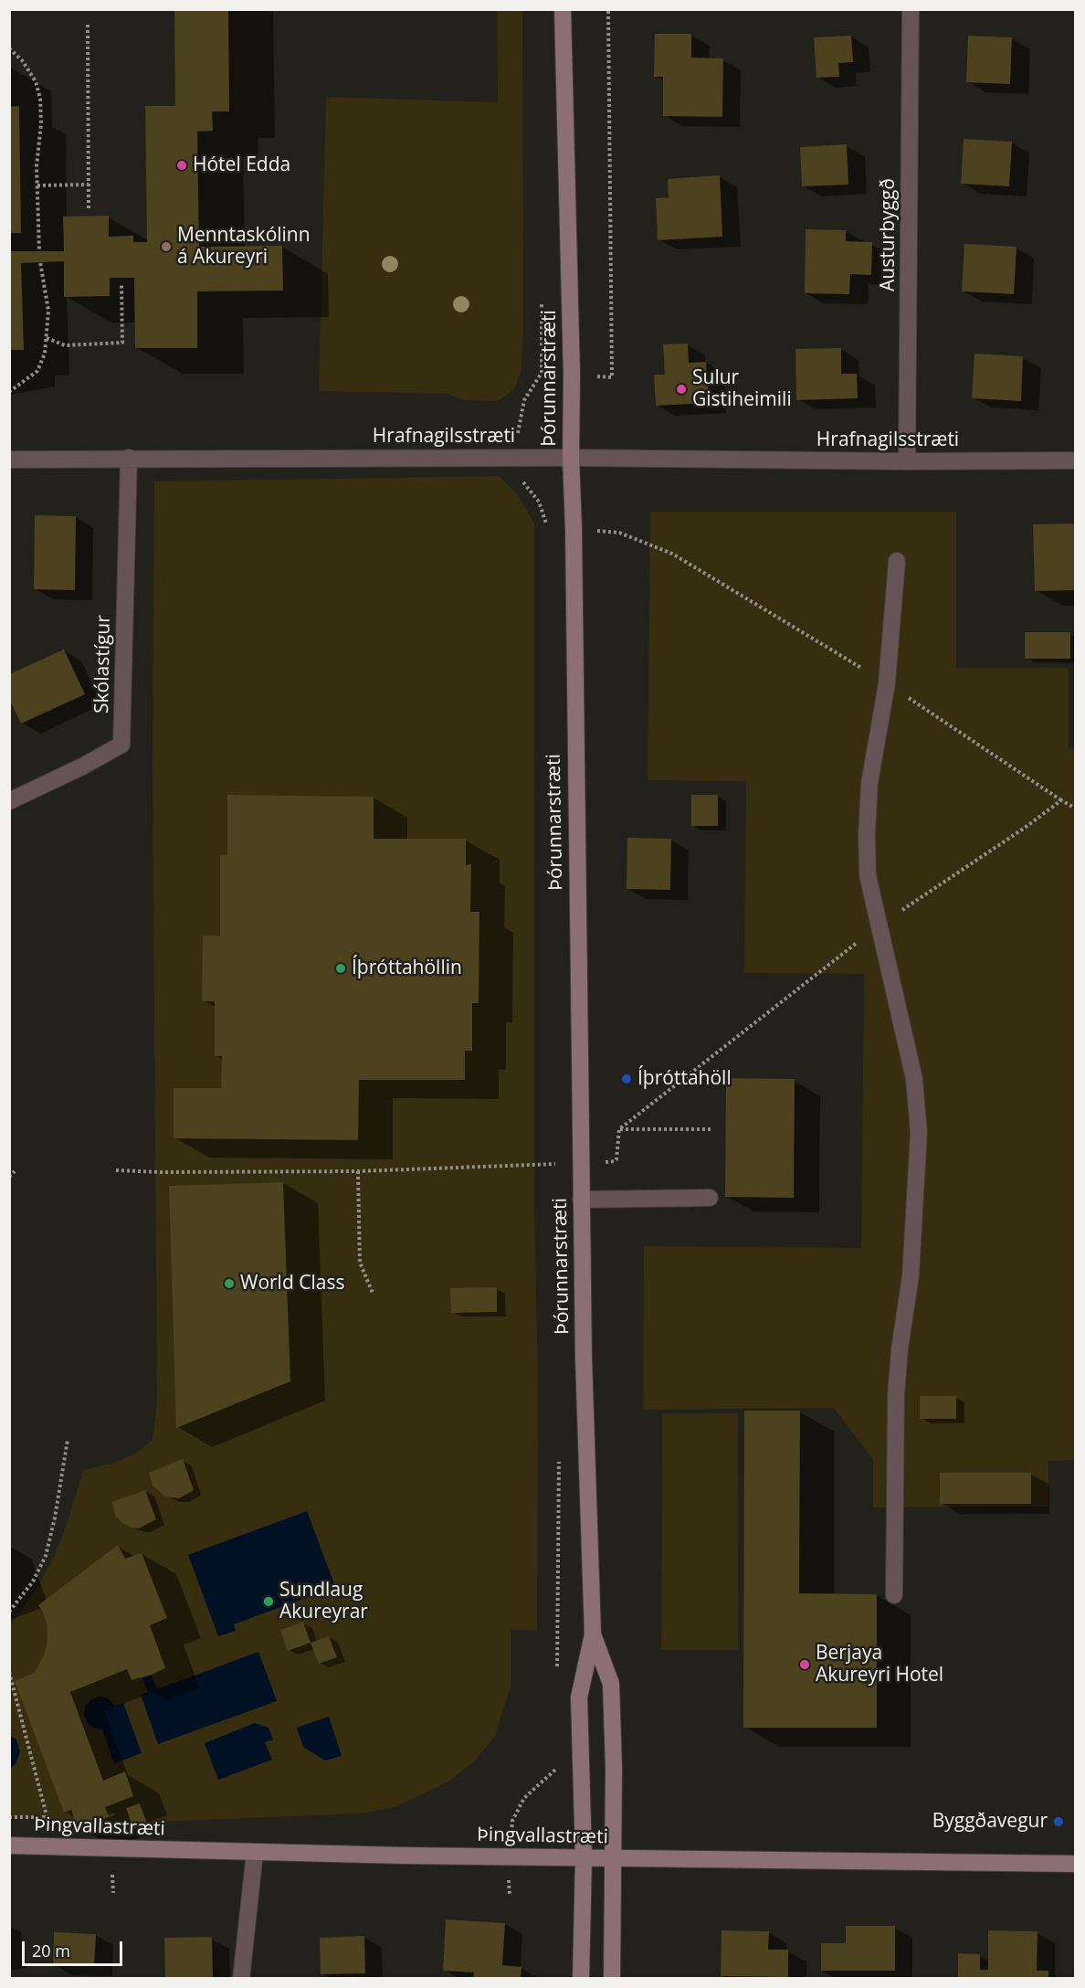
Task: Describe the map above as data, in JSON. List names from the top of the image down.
{
  "streets": {
    "street": [
      "Austurbyggð",
      "Þórunnarstræti",
      "Hrafnagilsstræti",
      "Skólastígur",
      "Þingvallastræti"
    ]
  },
  "crossings": [
    ["Austurbyggð", "Hrafnagilsstræti"],
    ["Þórunnarstræti", "Hrafnagilsstræti"],
    ["Þórunnarstræti", "Þingvallastræti"],
    ["Hrafnagilsstræti", "Skólastígur"]
  ],
  "places": [
    "Hótel Edda",
    "Menntaskólinn á Akureyri",
    "Sulur Gistiheimili",
    "Íþróttahöllin",
    "Íþróttahöll",
    "World Class",
    "Sundlaug Akureyrar",
    "Berjaya Akureyri Hotel",
    "Byggðavegur"
  ],
  "scale_bar": "20 m"
}
